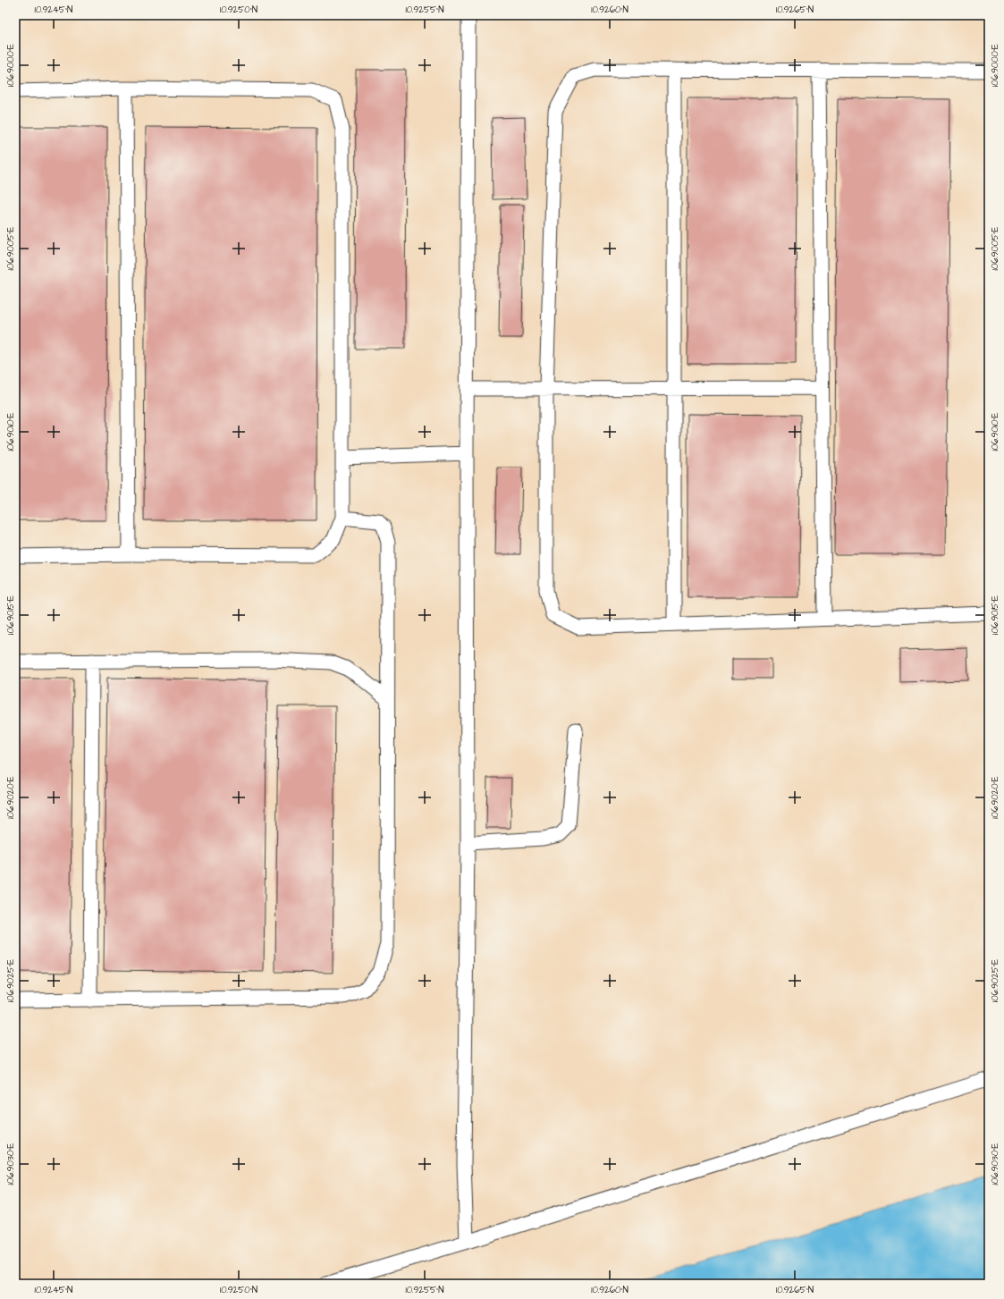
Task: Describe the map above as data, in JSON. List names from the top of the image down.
{
  "coordinates": [
    "10.9245°N",
    "10.9250°N",
    "10.9255°N",
    "10.9260°N",
    "10.9265°N",
    "106.9000°E",
    "106.9005°E",
    "106.9010°E",
    "106.9015°E",
    "106.9020°E",
    "106.9025°E",
    "106.9030°E"
  ]
}
